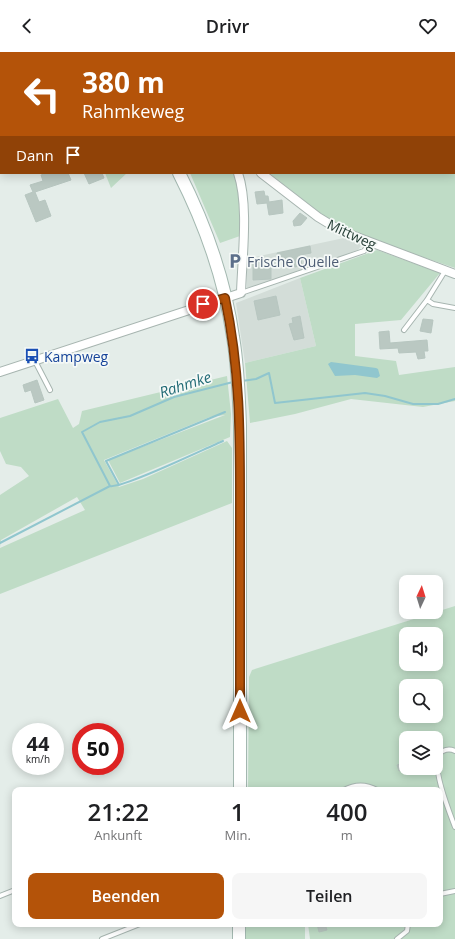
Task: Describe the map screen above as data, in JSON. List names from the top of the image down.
{
  "streets": {
    "street": ["Mittweg"]
  },
  "water": ["Rahmke"],
  "places": {
    "parking": ["Frische Quelle"],
    "bus stop": ["Kampweg"]
  },
  "north": "top",
  "page": {
    "header": "Drivr",
    "turn": ["380 m", "Rahmkeweg"],
    "then": "Dann",
    "speed": "44 km/h",
    "limit": "50",
    "eta": [
      "21:22",
      "Ankunft",
      "1",
      "Min.",
      "400",
      "m"
    ],
    "buttons": ["Beenden", "Teilen"]
  }
}
